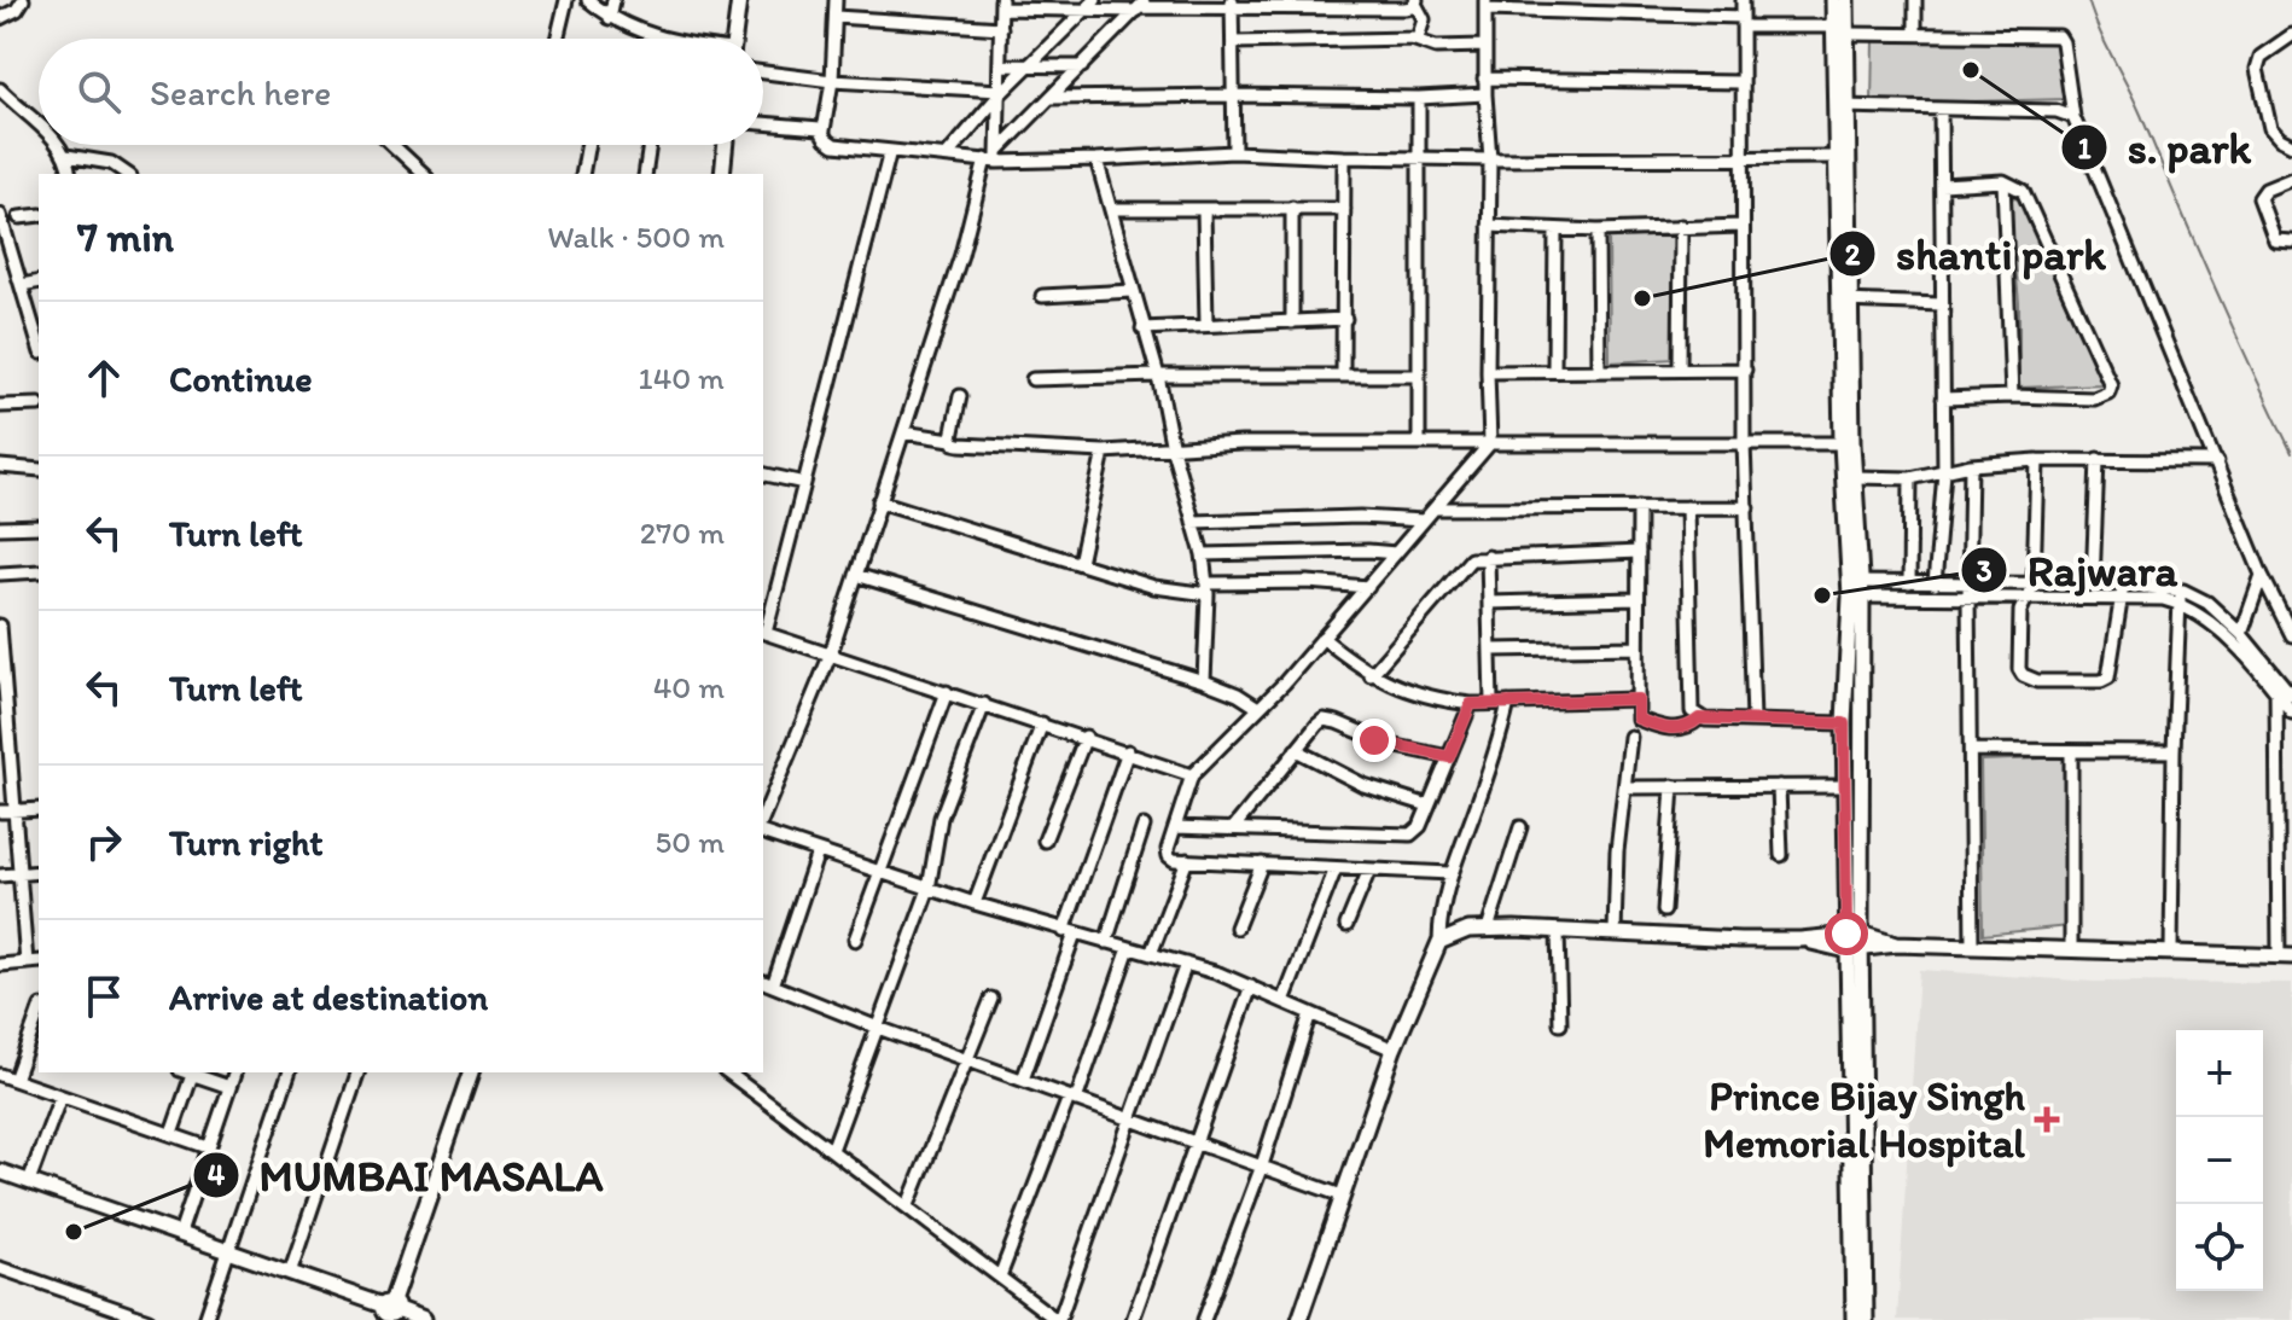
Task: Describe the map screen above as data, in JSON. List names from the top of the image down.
{
  "places": {
    "other": [
      "s. park",
      "shanti park",
      "Rajwara",
      "MUMBAI MASALA"
    ],
    "health": ["Prince Bijay Singh Memorial Hospital"]
  },
  "page": {
    "search": "Search here",
    "heading": ["7 min", "Walk · 500 m"],
    "list": [
      ["Continue", "140 m"],
      ["Turn left", "270 m"],
      ["Turn left", "40 m"],
      ["Turn right", "50 m"],
      "Arrive at destination"
    ],
    "map_buttons": ["+", "−"]
  }
}
